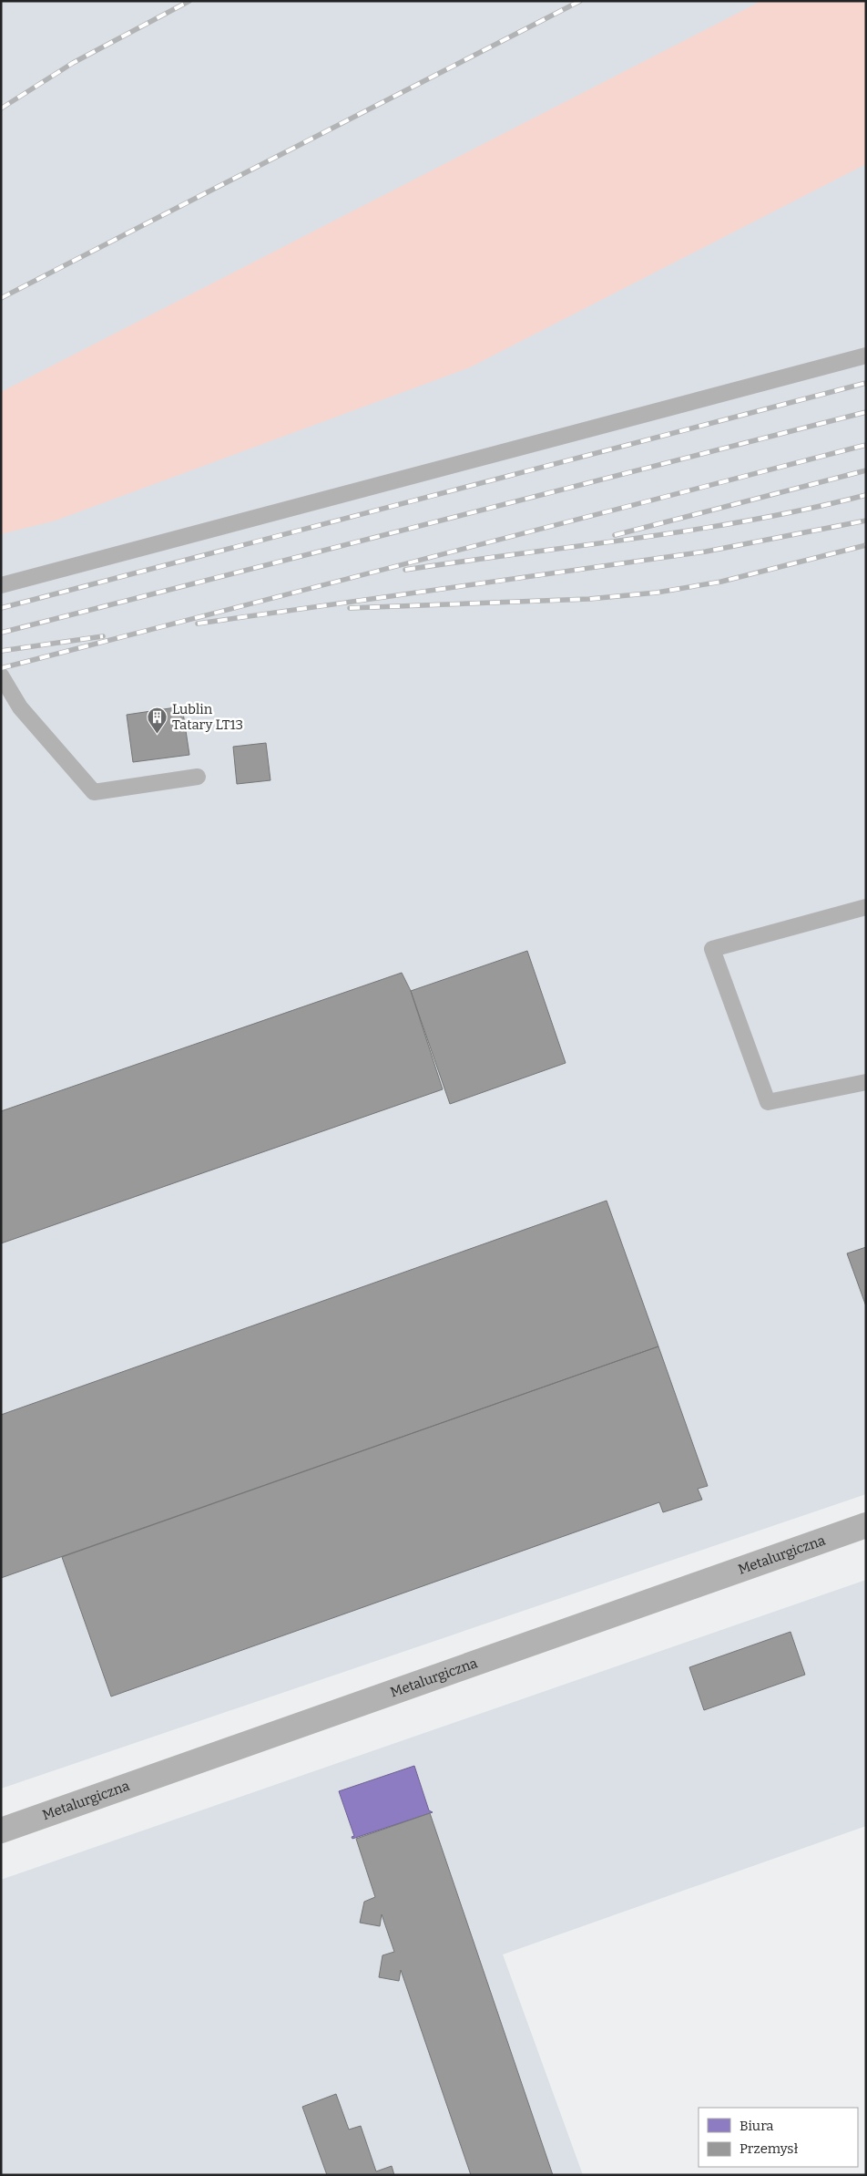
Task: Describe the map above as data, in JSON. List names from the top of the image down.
{
  "streets": {
    "street": ["Metalurgiczna"]
  },
  "places": {
    "building": ["Lublin Tatary LT13"]
  },
  "legend": ["Biura", "Przemysł"]
}
